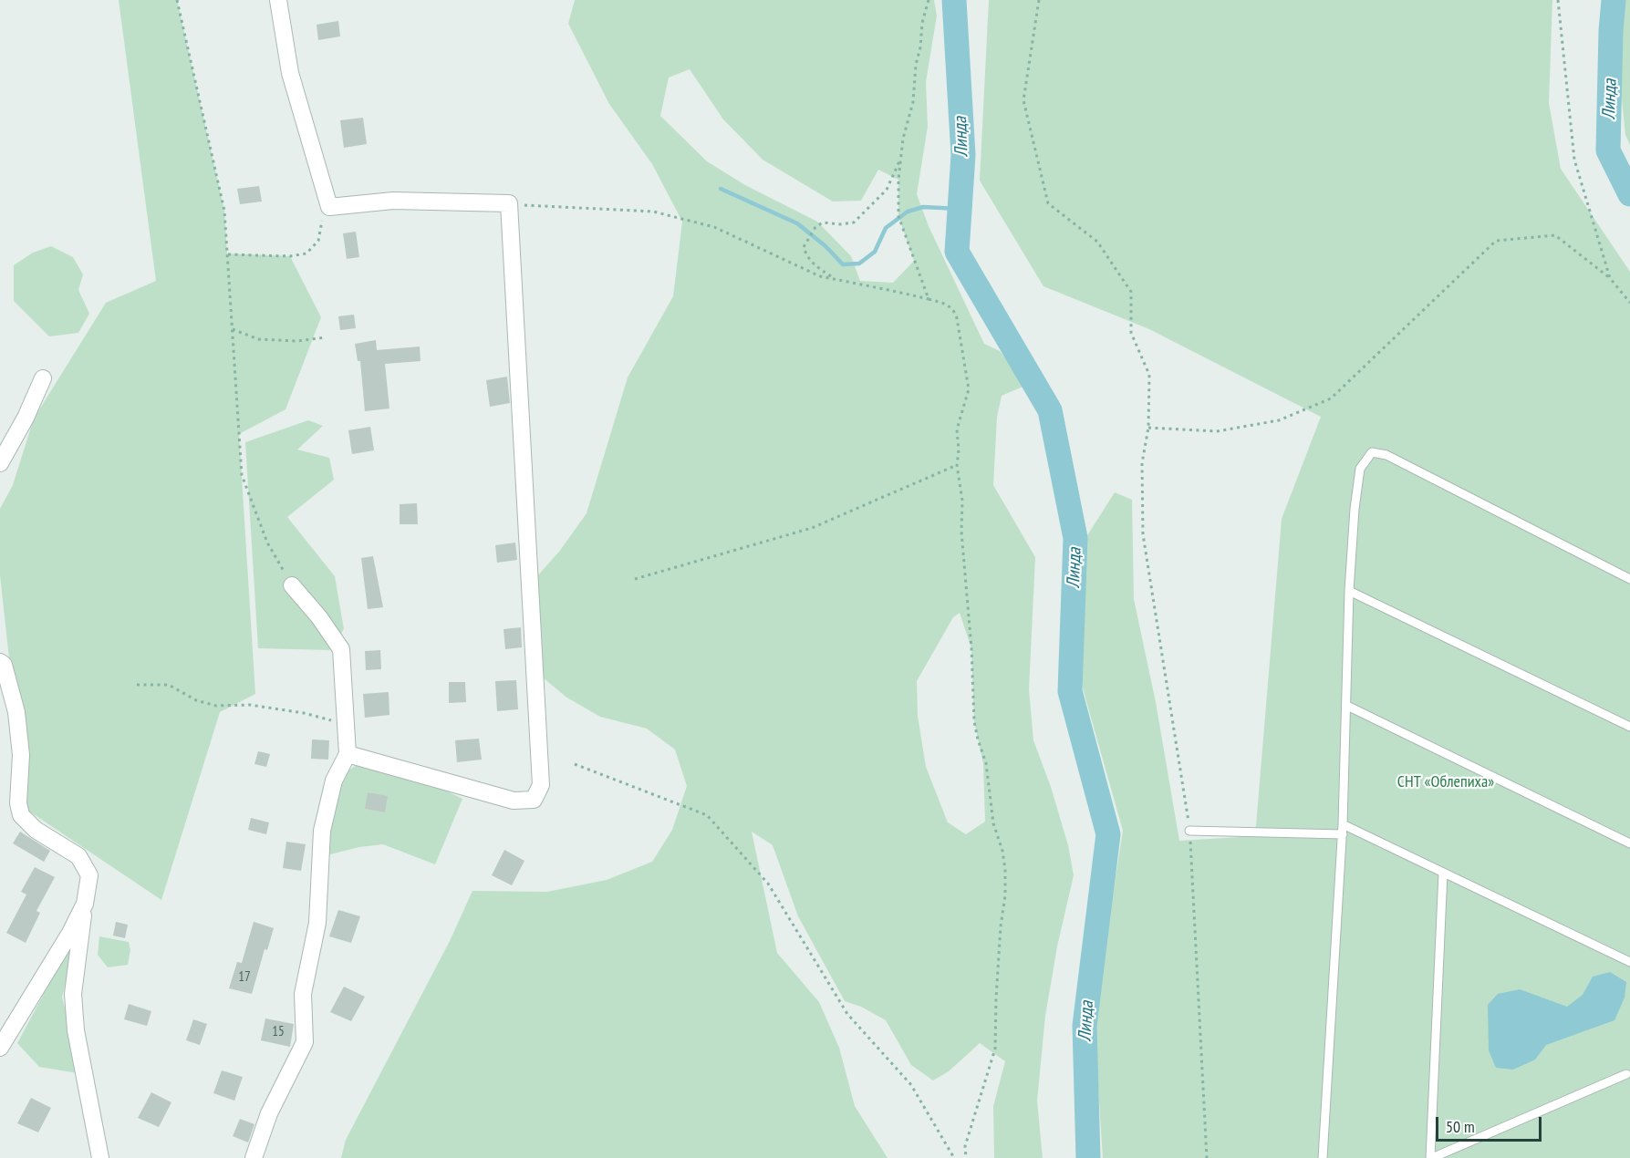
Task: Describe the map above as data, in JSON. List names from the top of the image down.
{
  "water": ["Линда"],
  "parks": ["СНТ «Облепиха»"],
  "house_numbers": ["17", "15"],
  "scale_bar": "50 m"
}
